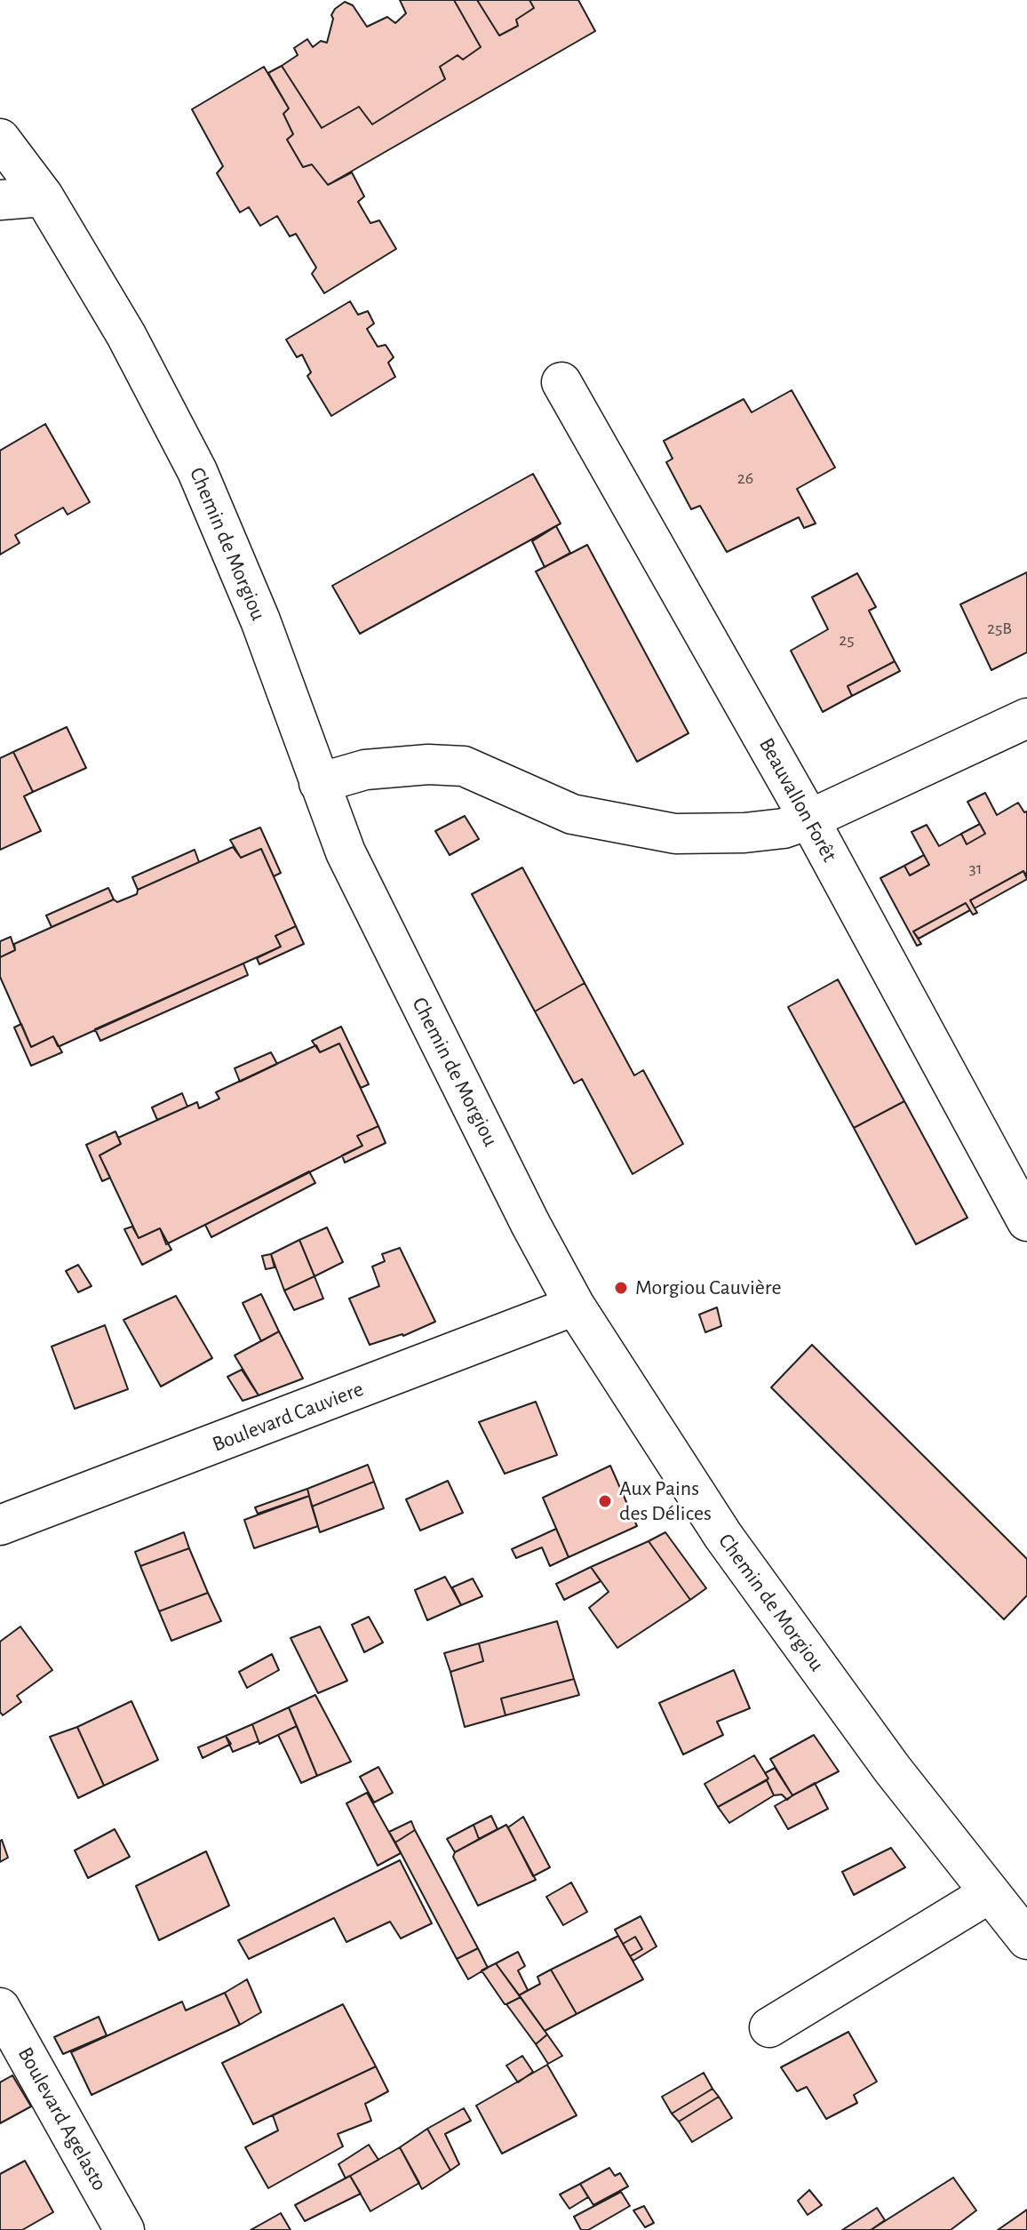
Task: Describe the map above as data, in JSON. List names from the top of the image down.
{
  "streets": {
    "street": [
      "Chemin de Morgiou",
      "Beauvallon Forêt",
      "Boulevard Cauviere",
      "Boulevard Agelasto"
    ]
  },
  "crossings": [
    ["Chemin de Morgiou", "Boulevard Cauviere"]
  ],
  "places": ["Morgiou Cauvière", "Aux Pains des Délices"],
  "house_numbers": [
    "26",
    "25B",
    "25",
    "31"
  ]
}
